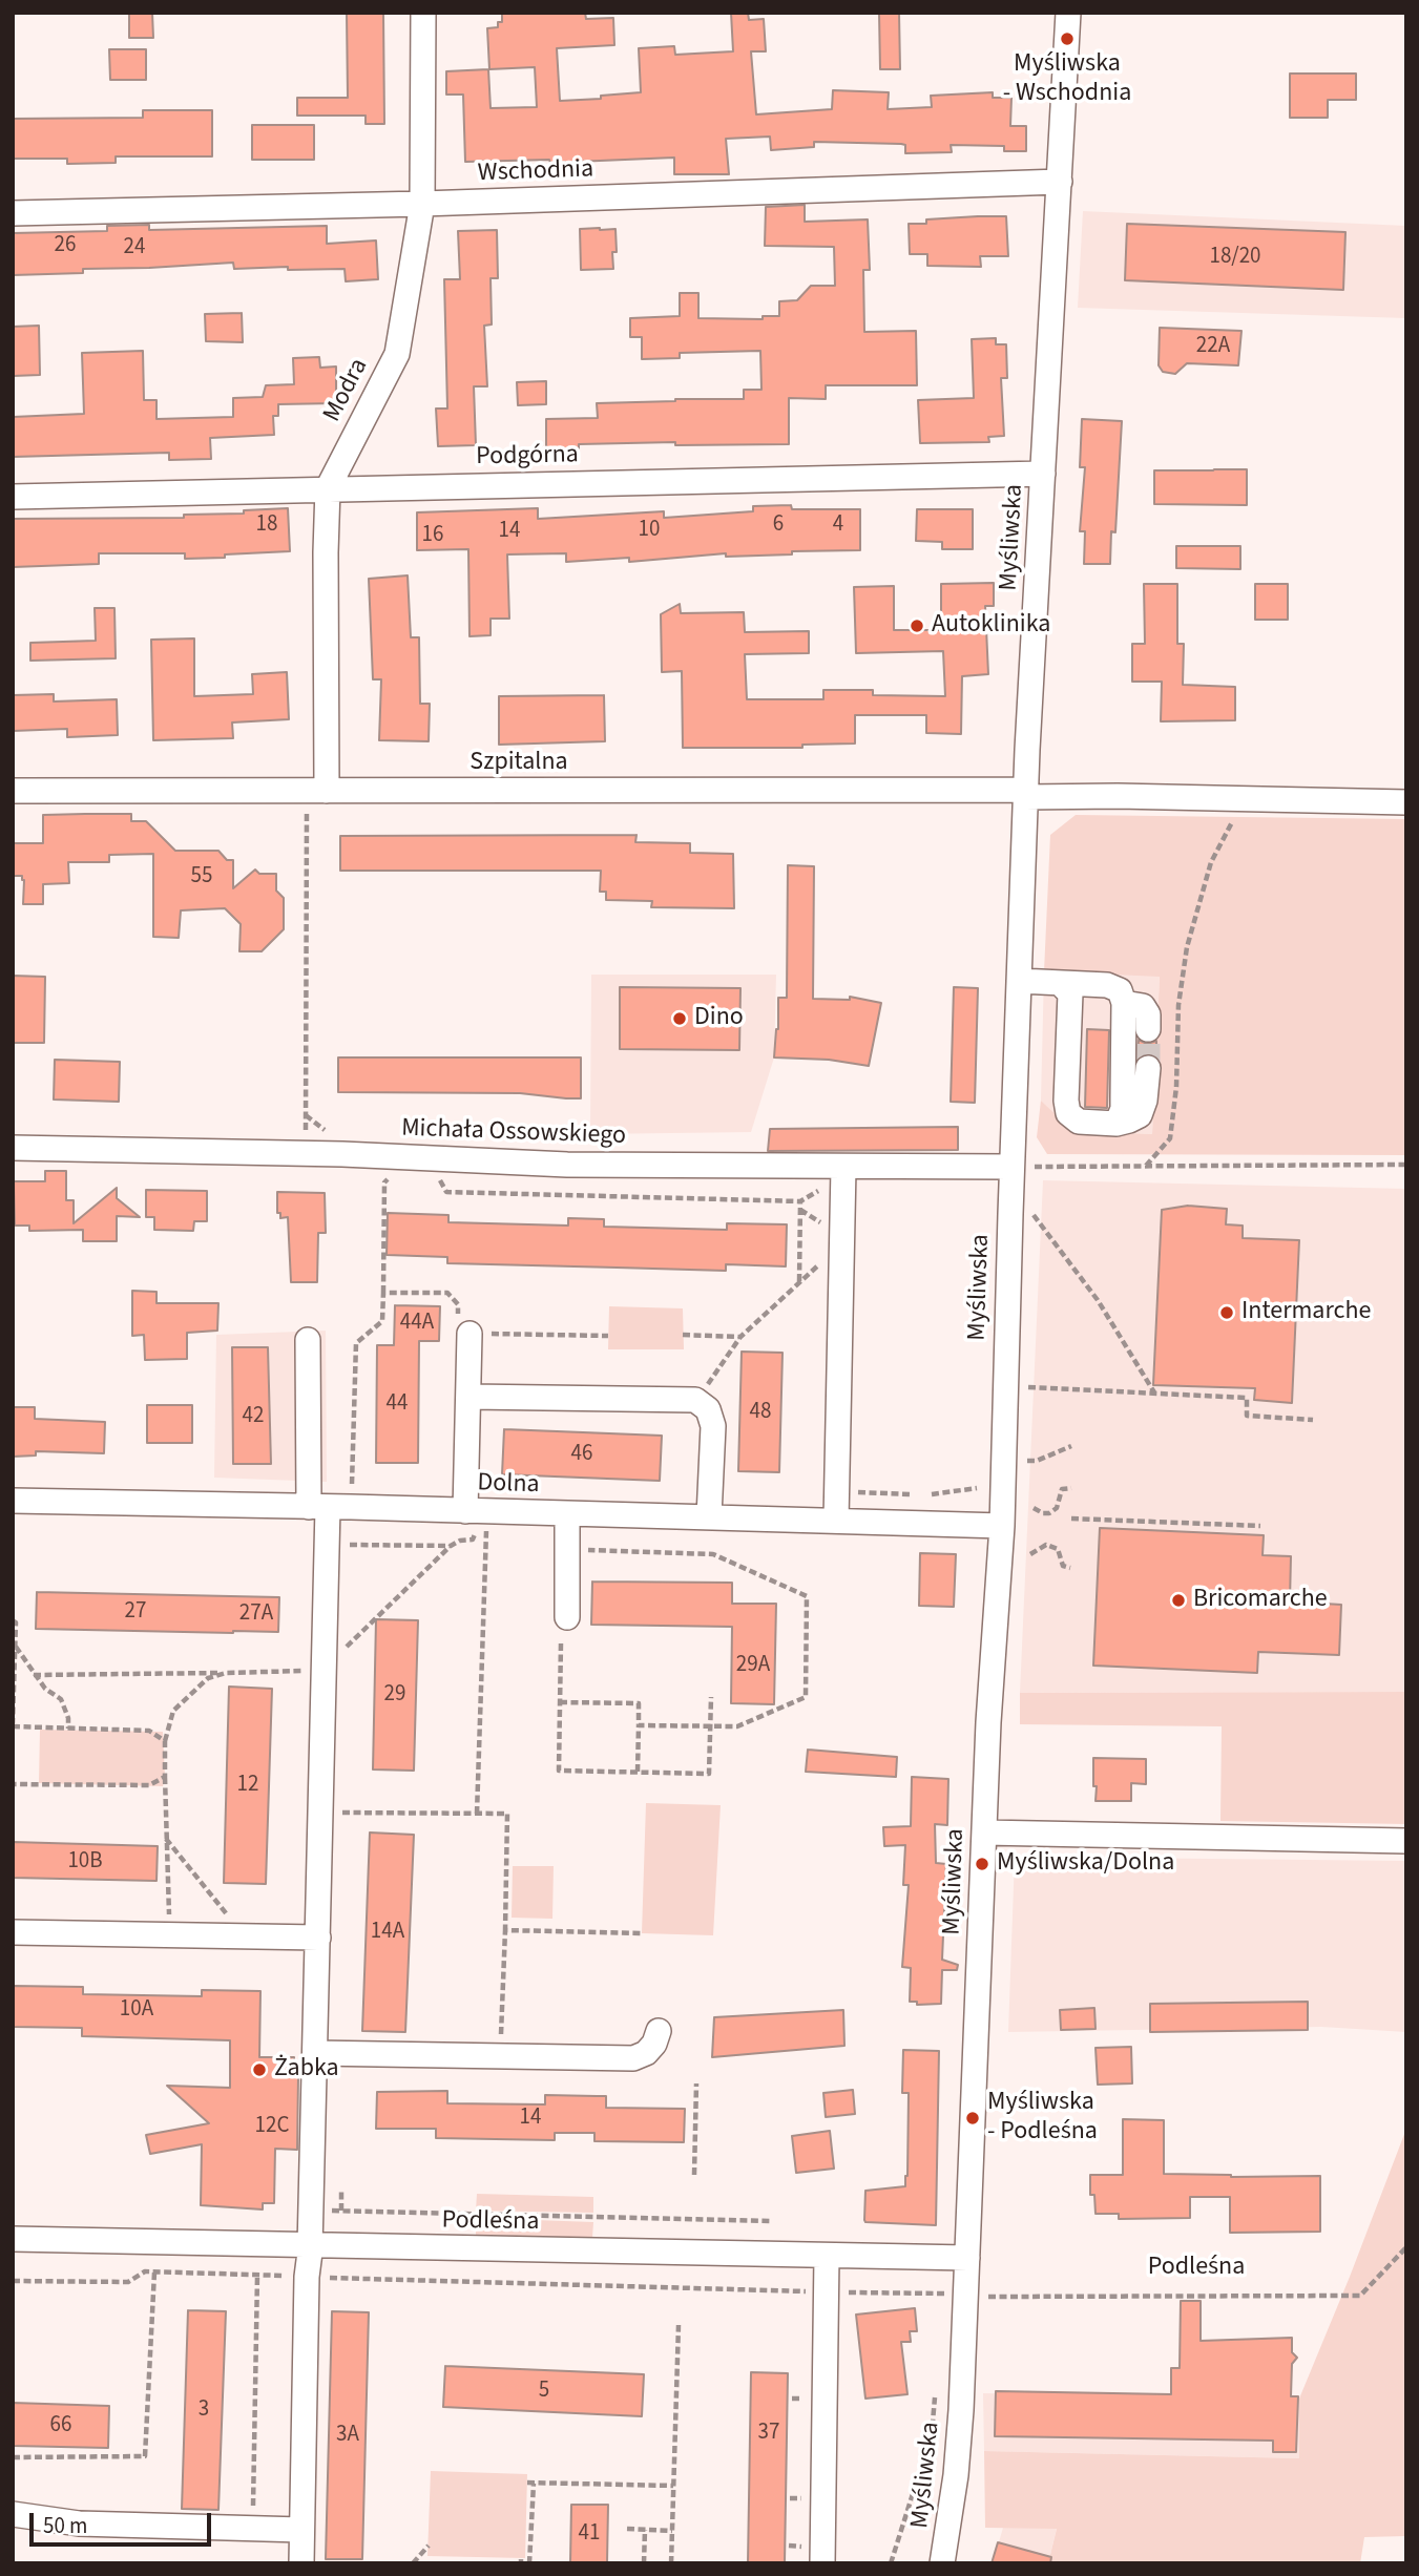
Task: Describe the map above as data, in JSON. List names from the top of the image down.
{
  "streets": {
    "street": [
      "Wschodnia",
      "Modra",
      "Podgórna",
      "Myśliwska",
      "Szpitalna",
      "Michała Ossowskiego",
      "Dolna",
      "Podleśna"
    ]
  },
  "crossings": [
    ["Wschodnia", "Modra"],
    ["Wschodnia", "Myśliwska"],
    ["Modra", "Podgórna"],
    ["Modra", "Szpitalna"],
    ["Podgórna", "Myśliwska"],
    ["Myśliwska", "Szpitalna"],
    ["Myśliwska", "Michała Ossowskiego"],
    ["Myśliwska", "Dolna"],
    ["Myśliwska", "Podleśna"]
  ],
  "places": [
    "Myśliwska - Wschodnia",
    "Autoklinika",
    "Dino",
    "Intermarche",
    "Bricomarche",
    "Myśliwska/Dolna",
    "Żabka",
    "Myśliwska - Podleśna"
  ],
  "house_numbers": [
    "26",
    "24",
    "18/20",
    "22A",
    "18",
    "6",
    "4",
    "10",
    "14",
    "16",
    "55",
    "44A",
    "44",
    "48",
    "42",
    "46",
    "27",
    "27A",
    "29A",
    "29",
    "12",
    "10B",
    "14A",
    "10A",
    "14",
    "12C",
    "5",
    "3",
    "66",
    "37",
    "3A",
    "41"
  ],
  "scale_bar": "50 m"
}
